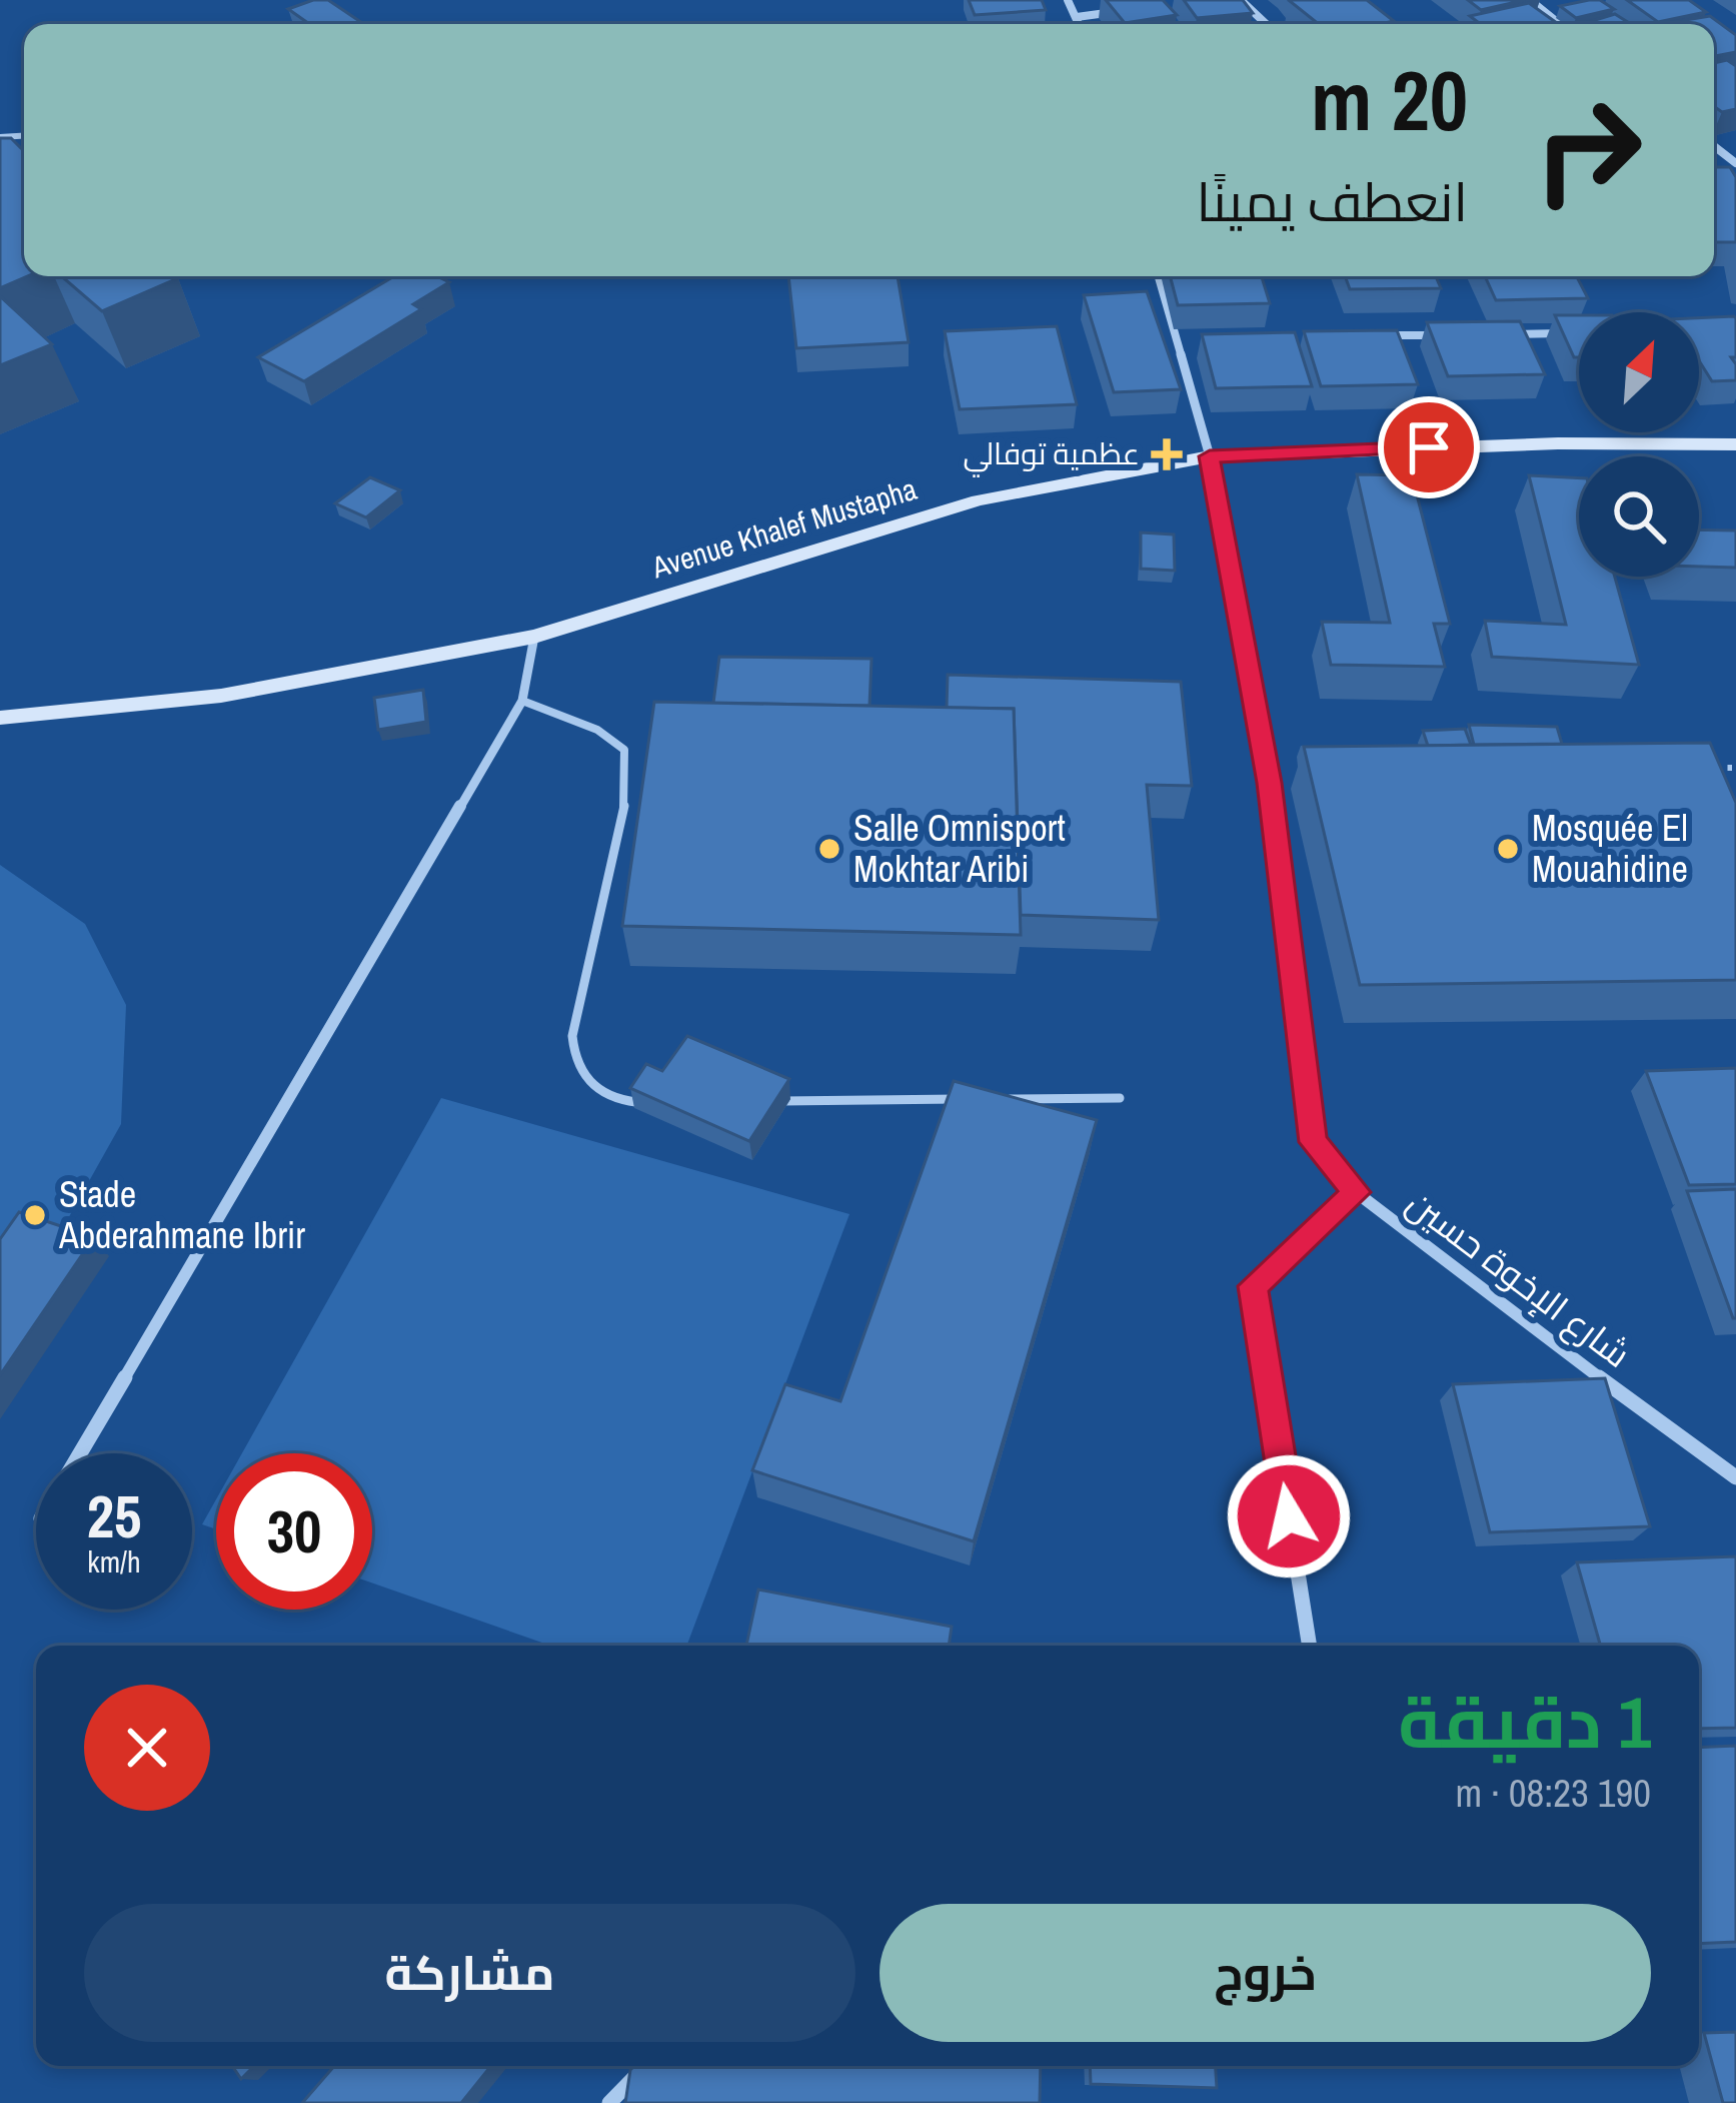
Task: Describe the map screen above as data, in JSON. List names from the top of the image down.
{
  "streets": {
    "main road": ["Avenue Khalef Mustapha"],
    "street": ["شارع الإخوة حسين"]
  },
  "crossings": [
    ["Avenue Khalef Mustapha", "شارع الإخوة حسين"]
  ],
  "places": {
    "health": ["عظمية توفالي"],
    "other": ["Salle Omnisport Mokhtar Aribi", "Mosquée El Mouahidine", "Stade Abderahmane Ibrir"]
  },
  "north": "top right",
  "page": {
    "turn": ["20 m", "انعطف يمينًا"],
    "speed": "25 km/h",
    "limit": "30",
    "heading": ["1 دقيقة", "190 m · 08:23"],
    "buttons": ["خروج", "مشاركة"]
  }
}
